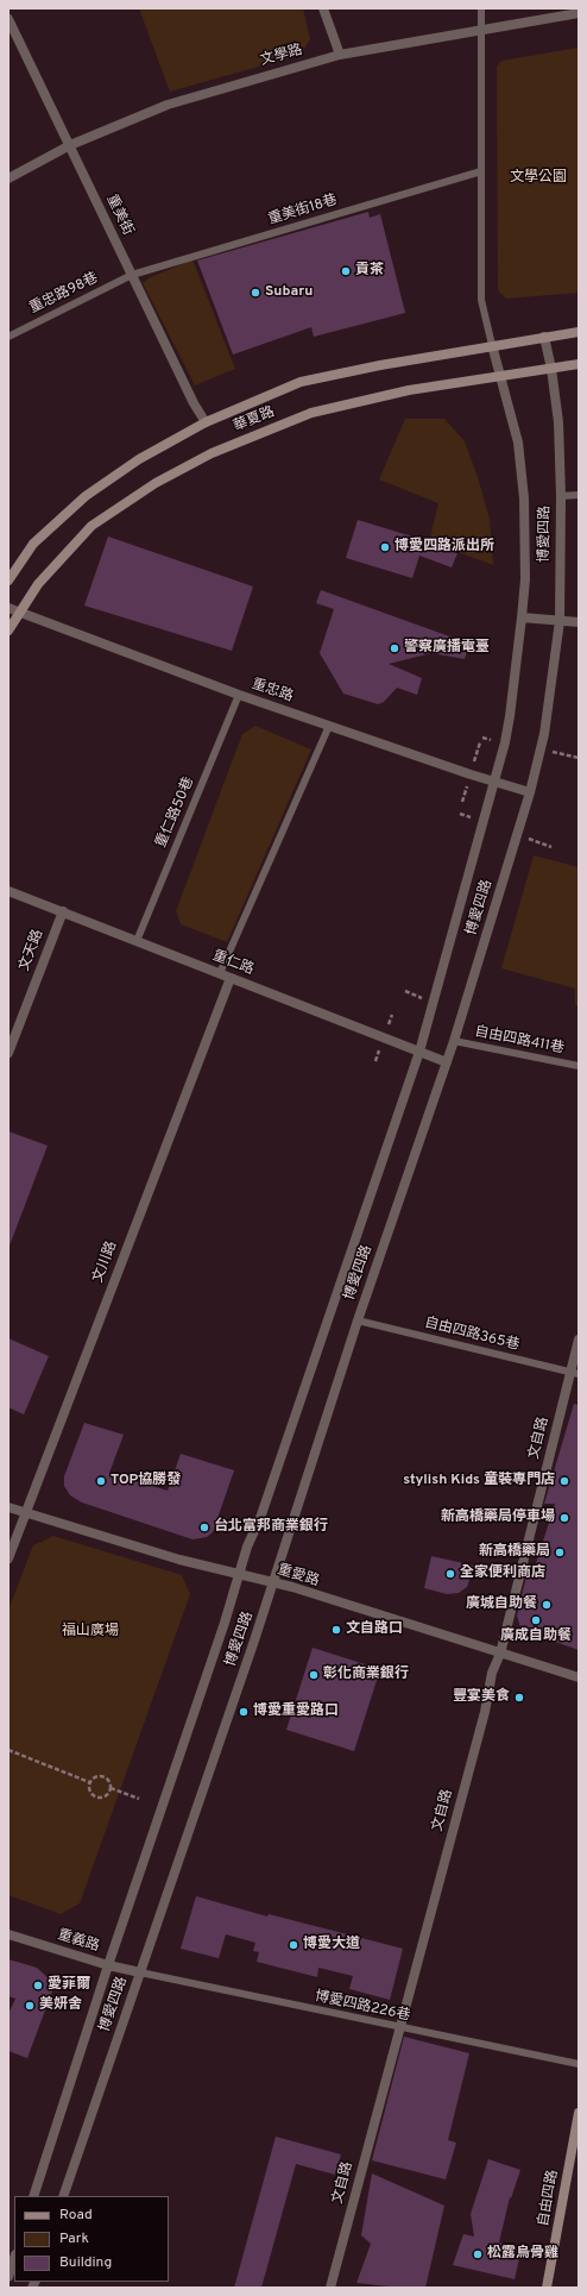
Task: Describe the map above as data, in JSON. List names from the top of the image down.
{
  "streets": {
    "street": [
      "文學路",
      "重美街",
      "華夏路",
      "博愛四路",
      "重忠路",
      "文天路",
      "重仁路",
      "文川路",
      "文自路",
      "重愛路",
      "重義路",
      "自由四路"
    ],
    "lane": [
      "重美街18巷",
      "重忠路98巷",
      "重仁路50巷",
      "自由四路411巷",
      "自由四路365巷",
      "博愛四路226巷"
    ]
  },
  "crossings": [
    ["文學路", "重美街"],
    ["重美街18巷", "重美街"],
    ["重美街18巷", "重忠路98巷"],
    ["重美街", "重忠路98巷"],
    ["重美街", "華夏路"],
    ["華夏路", "博愛四路"],
    ["華夏路", "重忠路"],
    ["博愛四路", "重忠路"],
    ["博愛四路", "重仁路"],
    ["博愛四路", "自由四路411巷"],
    ["博愛四路", "自由四路365巷"],
    ["博愛四路", "重愛路"],
    ["博愛四路", "重義路"],
    ["博愛四路", "博愛四路226巷"],
    ["重忠路", "重仁路50巷"],
    ["重仁路50巷", "重仁路"],
    ["文天路", "重仁路"],
    ["重仁路", "文川路"],
    ["文川路", "重愛路"],
    ["自由四路365巷", "文自路"],
    ["文自路", "重愛路"],
    ["文自路", "博愛四路226巷"],
    ["重義路", "博愛四路226巷"]
  ],
  "parks": ["文學公園", "福山廣場"],
  "places": [
    "貢茶",
    "Subaru",
    "博愛四路派出所",
    "警察廣播電臺",
    "TOP協勝發",
    "stylish Kids 童裝專門店",
    "新高橋藥局停車場",
    "台北富邦商業銀行",
    "新高橋藥局",
    "全家便利商店",
    "廣城自助餐",
    "廣成自助餐",
    "文自路口",
    "彰化商業銀行",
    "豐宴美食",
    "博愛重愛路口",
    "博愛大道",
    "愛菲爾",
    "美妍舍",
    "松露烏骨雞"
  ],
  "legend": ["Road", "Park", "Building"]
}
